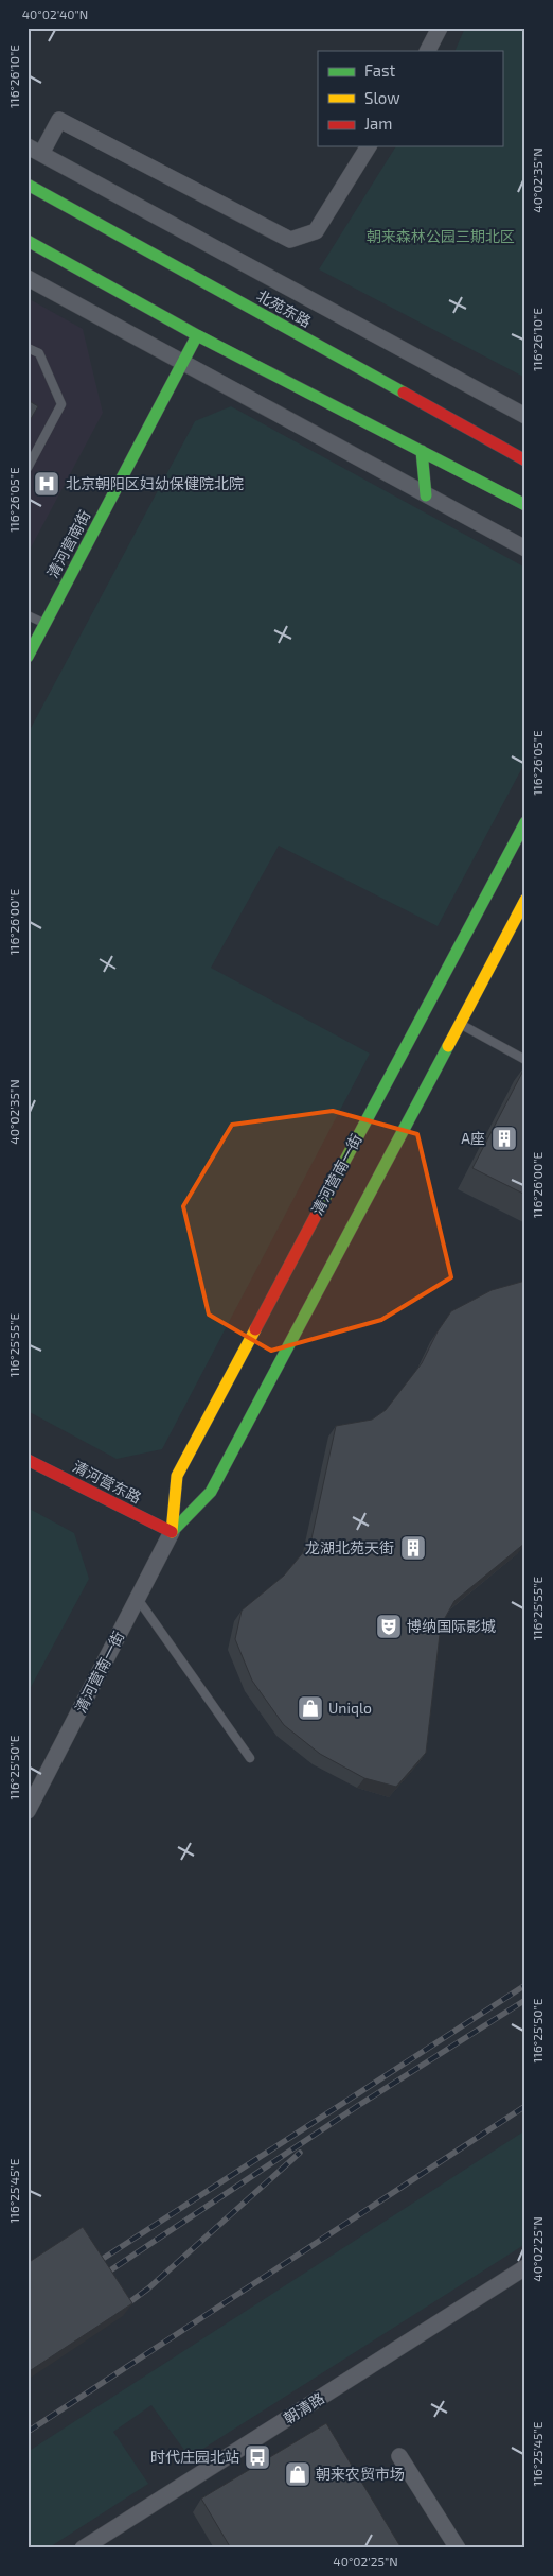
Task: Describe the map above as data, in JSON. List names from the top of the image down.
{
  "streets": {
    "street": [
      "北苑东路",
      "清河营南街",
      "清河营南一街",
      "清河营东路",
      "朝清路"
    ]
  },
  "crossings": [
    ["清河营南一街", "清河营东路"]
  ],
  "parks": ["朝来森林公园三期北区"],
  "places": {
    "hospital": ["北京朝阳区妇幼保健院北院"],
    "building": ["A座", "龙湖北苑天街"],
    "theatre": ["博纳国际影城"],
    "shop": ["Uniqlo", "朝来农贸市场"],
    "bus stop": ["时代庄园北站"]
  },
  "legend": ["Fast", "Slow", "Jam"],
  "coordinates": [
    "40°02'40\"N",
    "116°26'10\"E",
    "40°02'35\"N",
    "116°26'05\"E",
    "116°26'00\"E",
    "116°25'55\"E",
    "116°25'50\"E",
    "116°25'45\"E",
    "40°02'25\"N"
  ]
}
